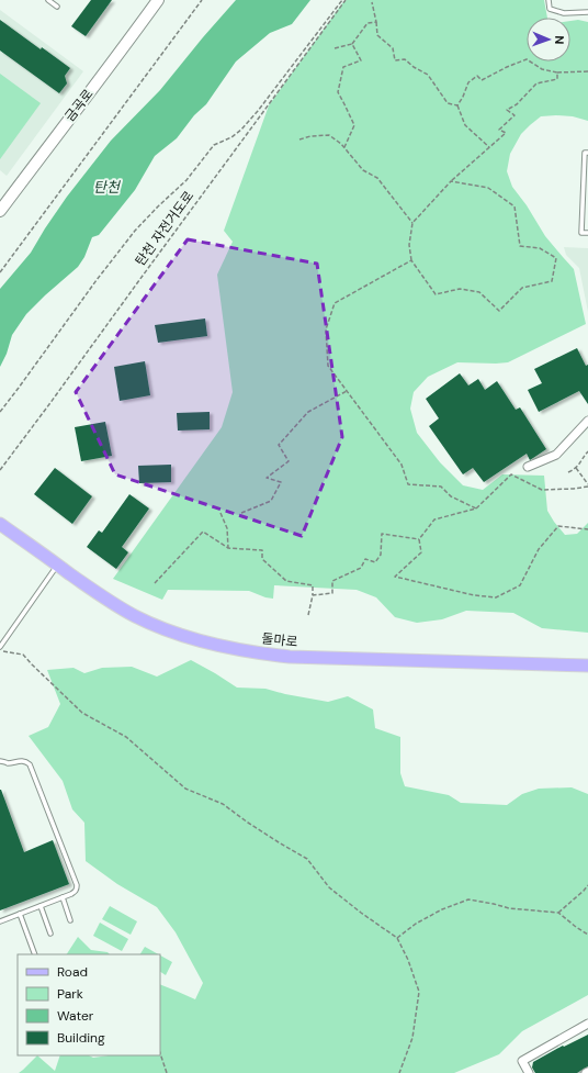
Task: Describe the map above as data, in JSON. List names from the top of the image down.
{
  "streets": {
    "main road": ["금곡로", "돌마로"],
    "path": ["탄천 자전거도로"]
  },
  "water": ["탄천"],
  "legend": [
    "Road",
    "Park",
    "Water",
    "Building"
  ],
  "north": "right"
}
